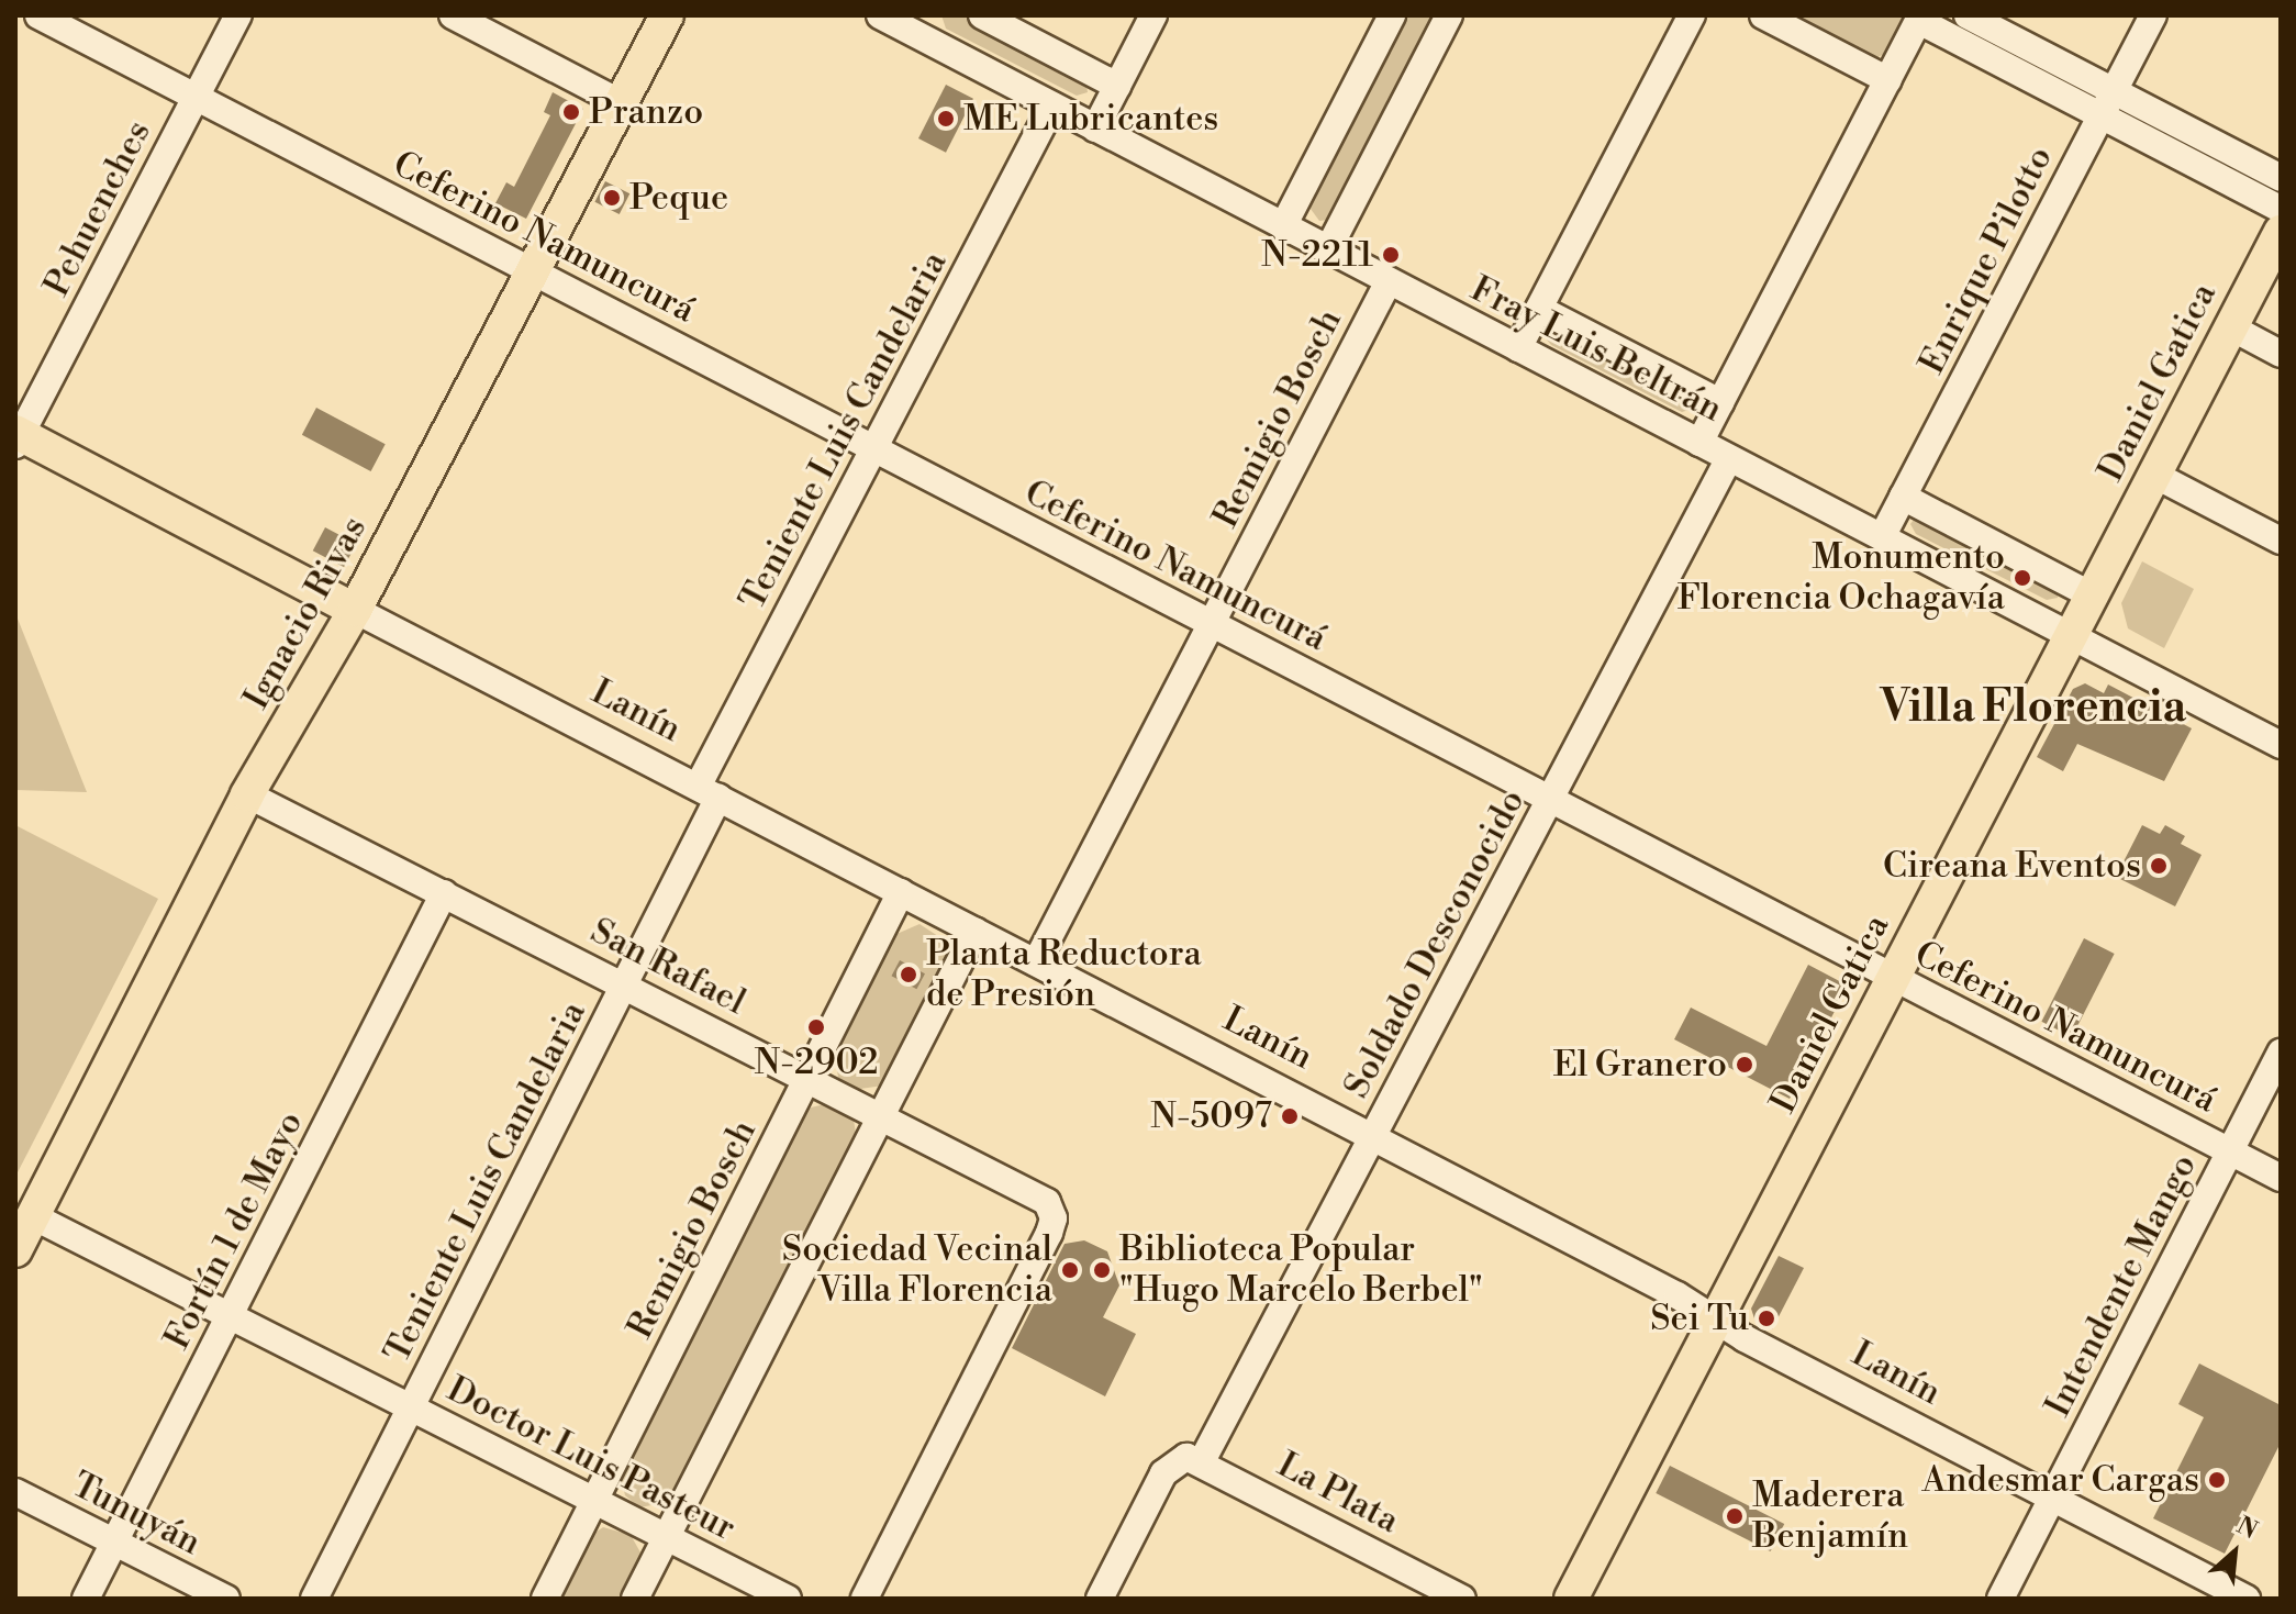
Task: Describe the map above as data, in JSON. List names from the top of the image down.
{
  "streets": {
    "main road": ["Daniel Gatica", "Ignacio Rivas", "Lanín"],
    "street": [
      "Pehuenches",
      "Ceferino Namuncurá",
      "Enrique Pilotto",
      "Fray Luis Beltrán",
      "Remigio Bosch",
      "Teniente Luis Candelaria",
      "Soldado Desconocido",
      "San Rafael",
      "Fortín 1 de Mayo",
      "Intendente Mango",
      "Doctor Luis Pasteur",
      "La Plata",
      "Tunuyán"
    ]
  },
  "crossings": [
    ["Pehuenches", "Ceferino Namuncurá"],
    ["Pehuenches", "Lanín"],
    ["Ceferino Namuncurá", "Daniel Gatica"],
    ["Ceferino Namuncurá", "Remigio Bosch"],
    ["Ceferino Namuncurá", "Teniente Luis Candelaria"],
    ["Ceferino Namuncurá", "Ignacio Rivas"],
    ["Ceferino Namuncurá", "Soldado Desconocido"],
    ["Ceferino Namuncurá", "Intendente Mango"],
    ["Enrique Pilotto", "Fray Luis Beltrán"],
    ["Fray Luis Beltrán", "Daniel Gatica"],
    ["Fray Luis Beltrán", "Remigio Bosch"],
    ["Fray Luis Beltrán", "Teniente Luis Candelaria"],
    ["Fray Luis Beltrán", "Soldado Desconocido"],
    ["Daniel Gatica", "Lanín"],
    ["Remigio Bosch", "Lanín"],
    ["Remigio Bosch", "San Rafael"],
    ["Remigio Bosch", "Doctor Luis Pasteur"],
    ["Teniente Luis Candelaria", "Lanín"],
    ["Teniente Luis Candelaria", "San Rafael"],
    ["Teniente Luis Candelaria", "Doctor Luis Pasteur"],
    ["Ignacio Rivas", "Lanín"],
    ["Ignacio Rivas", "San Rafael"],
    ["Ignacio Rivas", "Doctor Luis Pasteur"],
    ["Lanín", "Soldado Desconocido"],
    ["Lanín", "Intendente Mango"],
    ["Soldado Desconocido", "La Plata"],
    ["San Rafael", "Fortín 1 de Mayo"],
    ["Fortín 1 de Mayo", "Doctor Luis Pasteur"],
    ["Fortín 1 de Mayo", "Tunuyán"]
  ],
  "districts": ["Villa Florencia"],
  "places": [
    "Pranzo",
    "ME Lubricantes",
    "Peque",
    "N-2211",
    "Monumento Florencia Ochagavía",
    "Cireana Eventos",
    "Planta Reductora de Presión",
    "N-2902",
    "El Granero",
    "N-5097",
    "Sociedad Vecinal Villa Florencia",
    "Biblioteca Popular \"Hugo Marcelo Berbel\"",
    "Sei Tu",
    "Andesmar Cargas",
    "Maderera Benjamín"
  ],
  "north": "top right"
}
